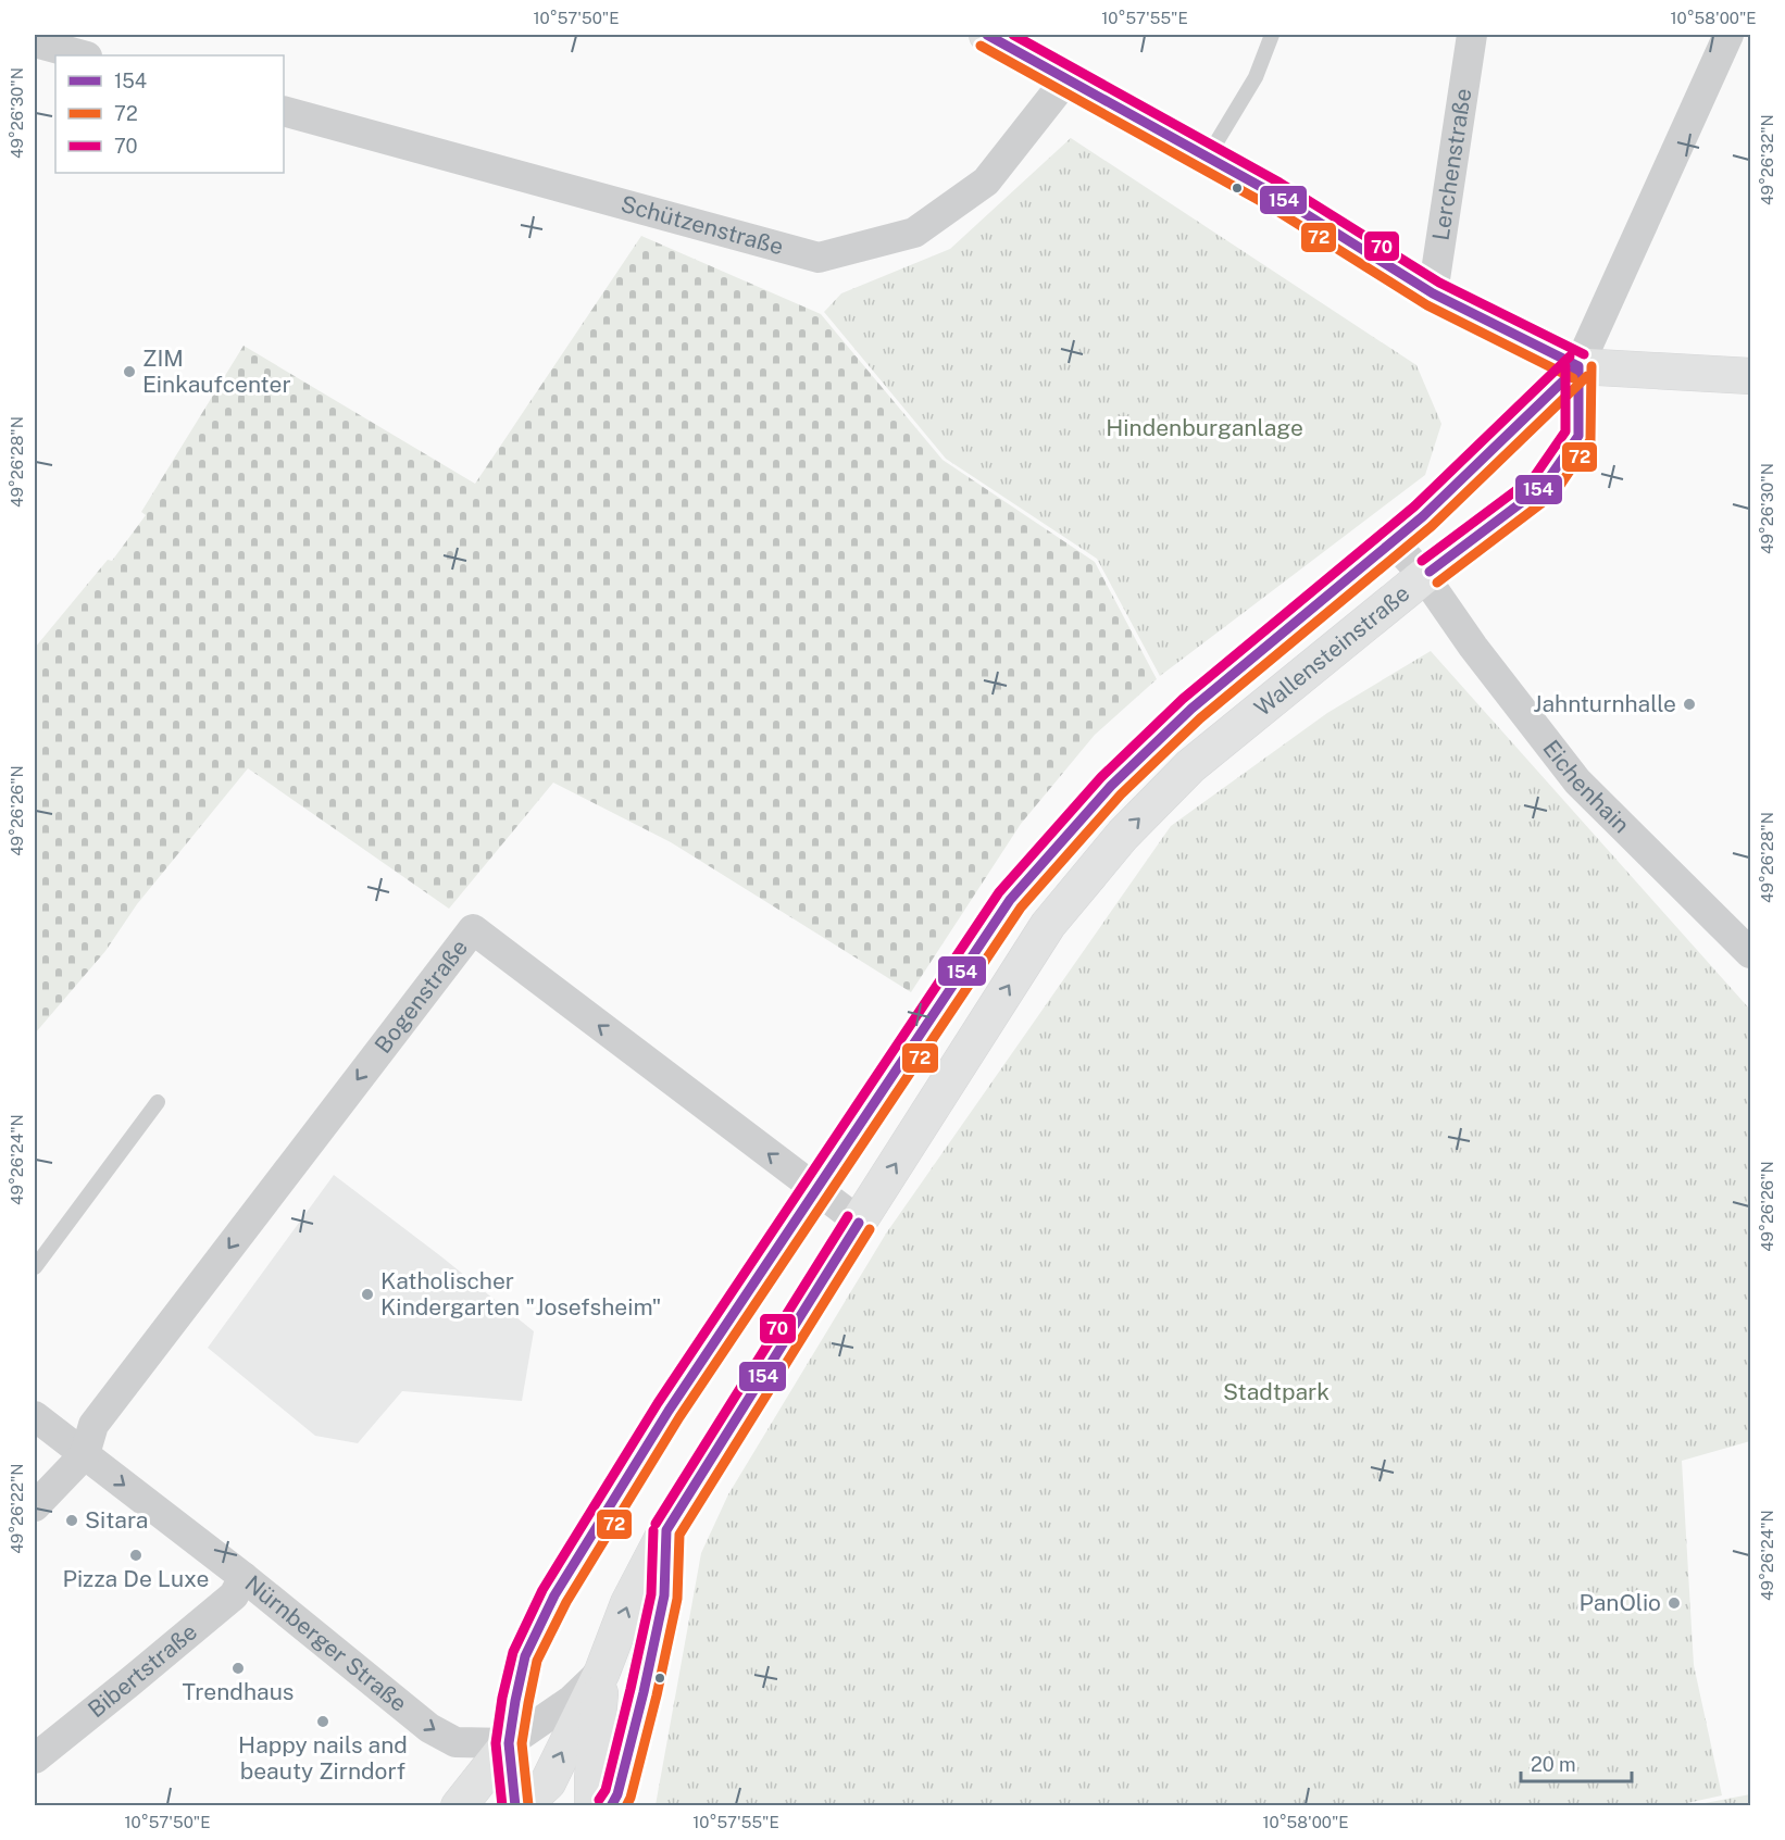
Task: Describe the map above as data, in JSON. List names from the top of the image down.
{
  "streets": {
    "main road": ["Wallensteinstraße"],
    "street": [
      "Lerchenstraße",
      "Schützenstraße",
      "Eichenhain",
      "Bogenstraße",
      "Nürnberger Straße",
      "Bibertstraße"
    ]
  },
  "crossings": [
    ["Wallensteinstraße", "Eichenhain"],
    ["Wallensteinstraße", "Bogenstraße"],
    ["Wallensteinstraße", "Nürnberger Straße"],
    ["Bogenstraße", "Nürnberger Straße"],
    ["Nürnberger Straße", "Bibertstraße"]
  ],
  "one_way": ["Nürnberger Straße"],
  "parks": ["Hindenburganlage", "Stadtpark"],
  "places": [
    "ZIM Einkaufcenter",
    "Jahnturnhalle",
    "Katholischer Kindergarten \"Josefsheim\"",
    "Sitara",
    "Pizza De Luxe",
    "PanOlio",
    "Trendhaus",
    "Happy nails and beauty Zirndorf"
  ],
  "lines": ["transit line 154", "transit line 70", "transit line 72"],
  "legend": ["154", "72", "70"],
  "scale_bar": "20 m",
  "coordinates": [
    "10°57'50\"E",
    "10°57'55\"E",
    "10°58'00\"E",
    "49°26'30\"N",
    "49°26'32\"N",
    "49°26'28\"N",
    "49°26'26\"N",
    "49°26'24\"N",
    "49°26'22\"N"
  ]
}
